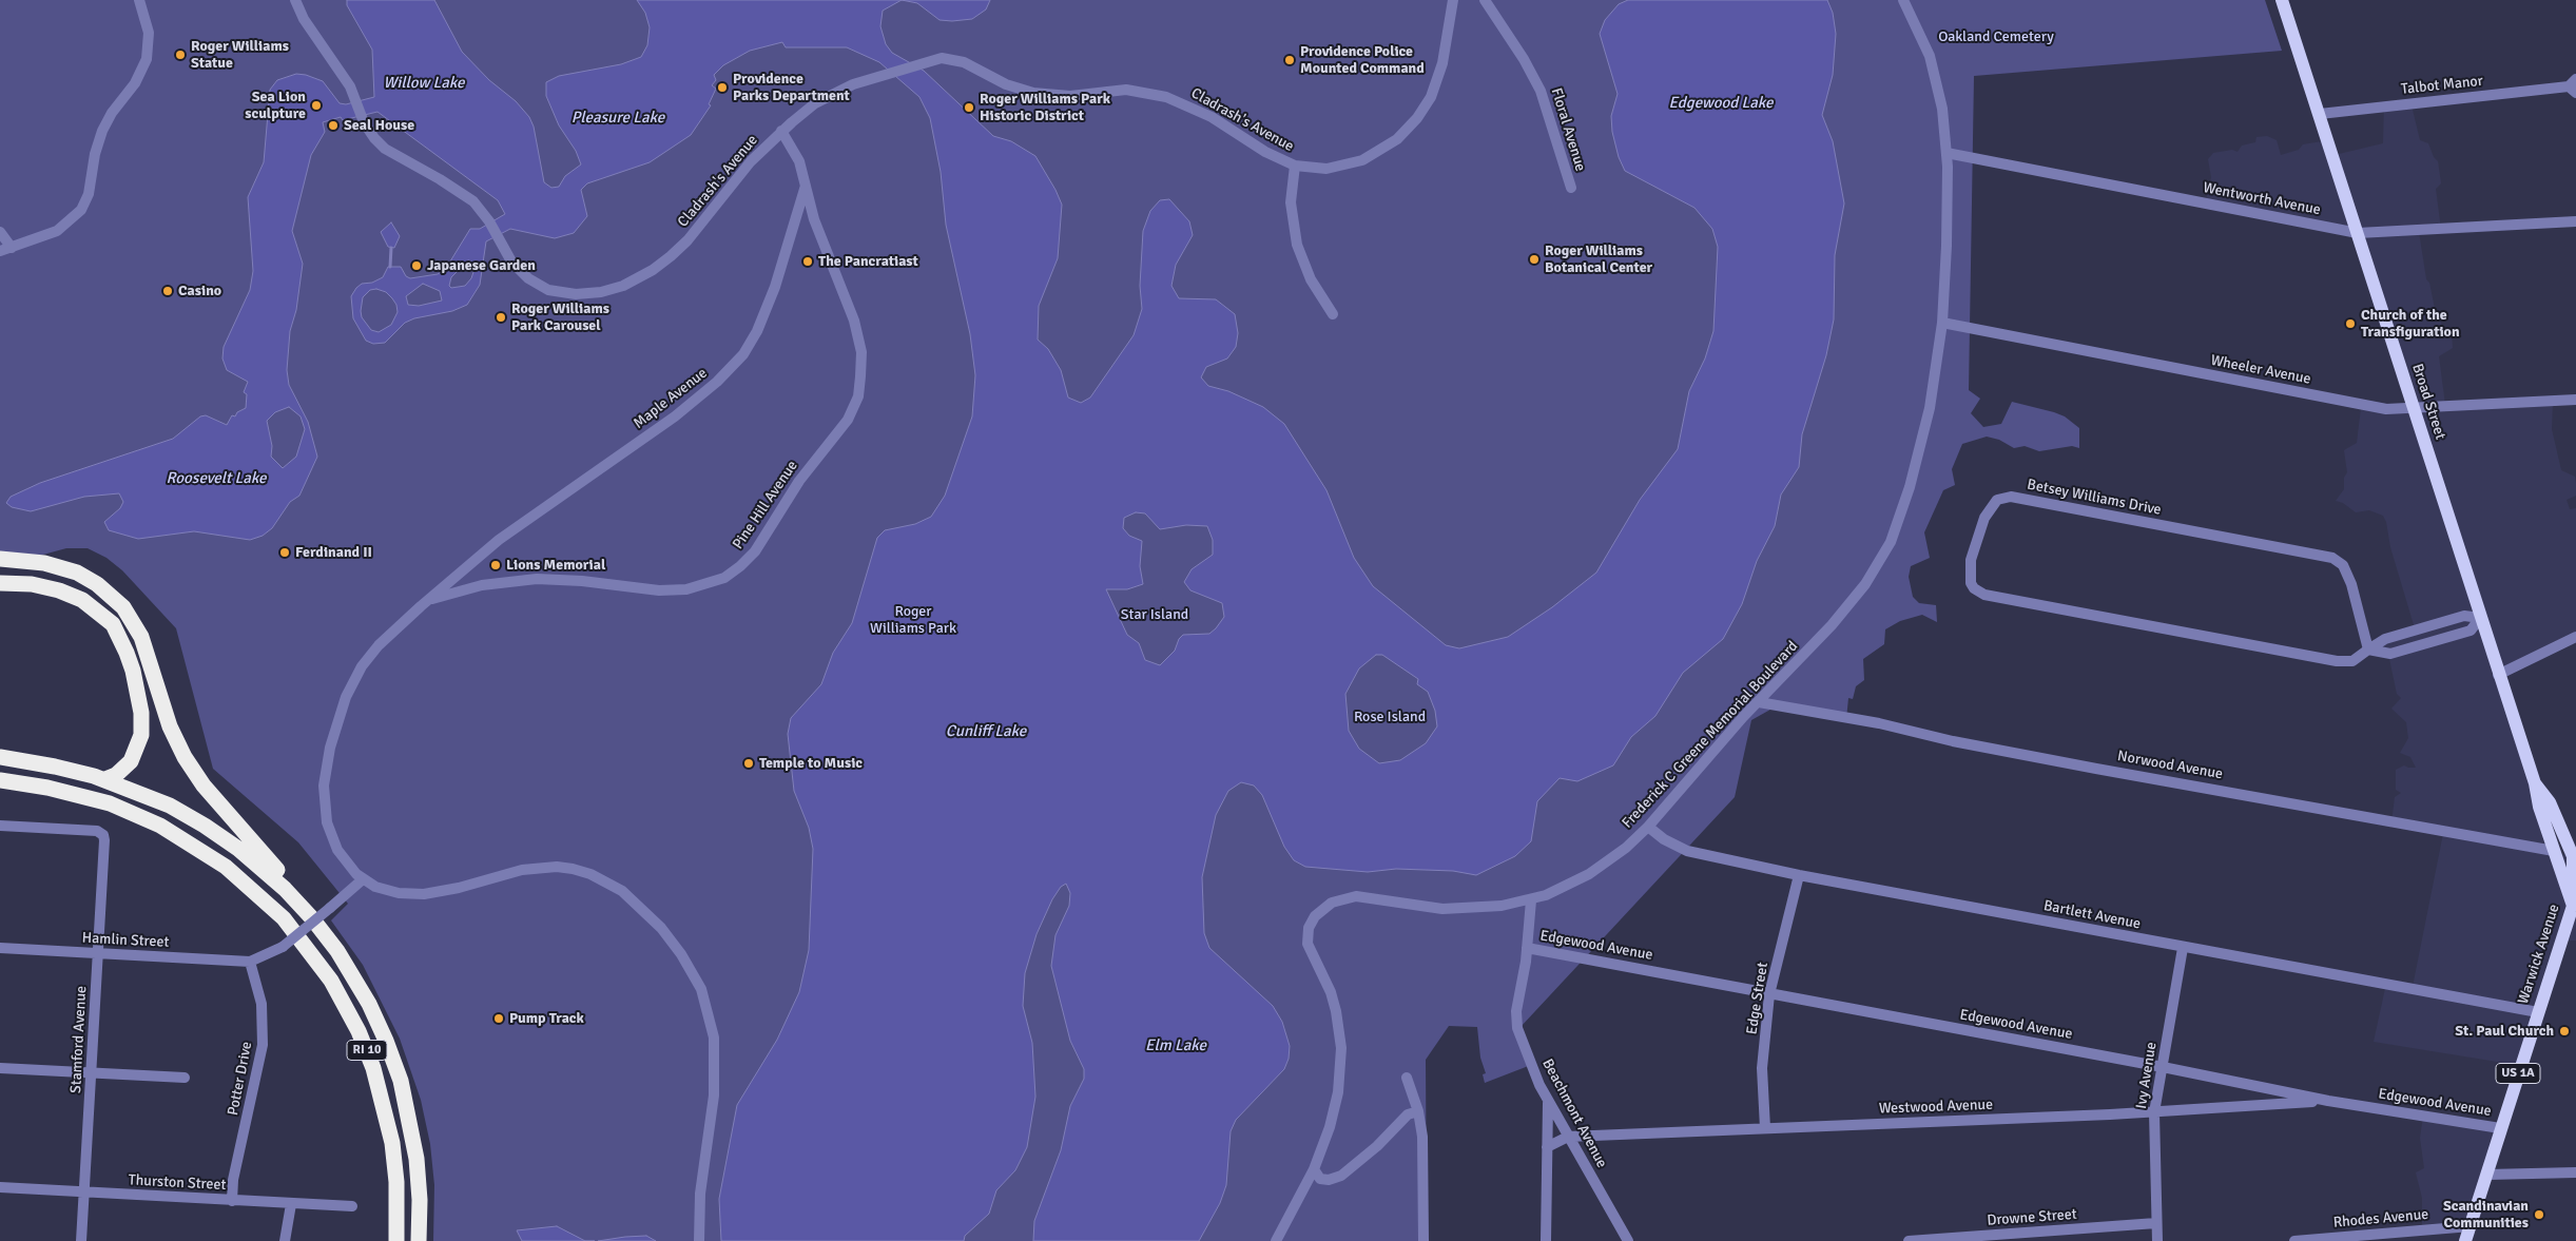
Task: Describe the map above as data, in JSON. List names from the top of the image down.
{
  "streets": {
    "highway": ["RI 10"],
    "main road": [
      "Broad Street",
      "Norwood Avenue",
      "Warwick Avenue",
      "US 1A"
    ],
    "street": [
      "Talbot Manor",
      "Cladrash's Avenue",
      "Floral Avenue",
      "Wentworth Avenue",
      "Wheeler Avenue",
      "Maple Avenue",
      "Betsey Williams Drive",
      "Pine Hill Avenue",
      "Frederick C Greene Memorial Boulevard",
      "Bartlett Avenue",
      "Hamlin Street",
      "Edgewood Avenue",
      "Edge Street",
      "Stamford Avenue",
      "Ivy Avenue",
      "Potter Drive",
      "Westwood Avenue",
      "Beachmont Avenue",
      "Thurston Street",
      "Drowne Street",
      "Rhodes Avenue"
    ]
  },
  "crossings": [
    ["Talbot Manor", "Broad Street"],
    ["Wentworth Avenue", "Broad Street"],
    ["Wentworth Avenue", "Frederick C Greene Memorial Boulevard"],
    ["Wheeler Avenue", "Broad Street"],
    ["Wheeler Avenue", "Frederick C Greene Memorial Boulevard"],
    ["Maple Avenue", "Pine Hill Avenue"],
    ["Broad Street", "Betsey Williams Drive"],
    ["Broad Street", "Norwood Avenue"],
    ["Broad Street", "Warwick Avenue"],
    ["Frederick C Greene Memorial Boulevard", "Norwood Avenue"],
    ["Frederick C Greene Memorial Boulevard", "Bartlett Avenue"],
    ["Frederick C Greene Memorial Boulevard", "Beachmont Avenue"],
    ["Norwood Avenue", "Warwick Avenue"],
    ["Bartlett Avenue", "Warwick Avenue"],
    ["Bartlett Avenue", "Edge Street"],
    ["Bartlett Avenue", "Ivy Avenue"],
    ["Hamlin Street", "Stamford Avenue"],
    ["Hamlin Street", "Potter Drive"],
    ["Edgewood Avenue", "Warwick Avenue"],
    ["Edgewood Avenue", "Edge Street"],
    ["Edgewood Avenue", "Ivy Avenue"],
    ["Edgewood Avenue", "Westwood Avenue"],
    ["Edgewood Avenue", "Beachmont Avenue"],
    ["Warwick Avenue", "Rhodes Avenue"],
    ["Edge Street", "Westwood Avenue"],
    ["Stamford Avenue", "Thurston Street"],
    ["Ivy Avenue", "Westwood Avenue"],
    ["Ivy Avenue", "Drowne Street"],
    ["Potter Drive", "Thurston Street"],
    ["Westwood Avenue", "Beachmont Avenue"]
  ],
  "water": [
    "Willow Lake",
    "Edgewood Lake",
    "Pleasure Lake",
    "Roosevelt Lake",
    "Cunliff Lake",
    "Elm Lake"
  ],
  "parks": [
    "Oakland Cemetery",
    "Roger Williams Park",
    "Star Island",
    "Rose Island"
  ],
  "places": [
    "Roger Williams Statue",
    "Providence Police Mounted Command",
    "Providence Parks Department",
    "Sea Lion sculpture",
    "Roger Williams Park Historic District",
    "Seal House",
    "Roger Williams Botanical Center",
    "The Pancratiast",
    "Japanese Garden",
    "Casino",
    "Roger Williams Park Carousel",
    "Church of the Transfiguration",
    "Ferdinand II",
    "Lions Memorial",
    "Temple to Music",
    "Pump Track",
    "St. Paul Church",
    "Scandinavian Communities"
  ]
}
